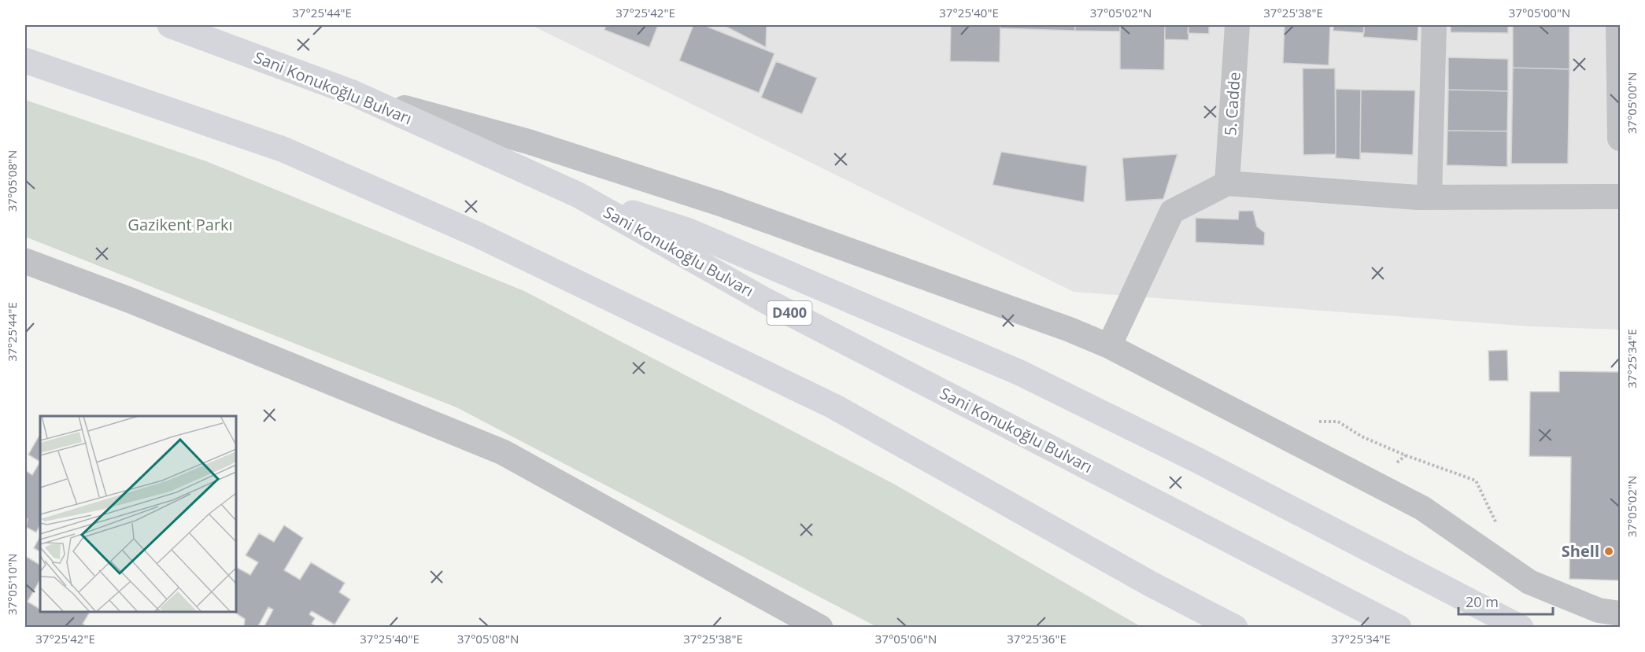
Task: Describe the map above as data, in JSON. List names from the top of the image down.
{
  "streets": {
    "highway": ["Sani Konukoğlu Bulvarı", "D400"],
    "street": ["5. Cadde"]
  },
  "parks": ["Gazikent Parkı"],
  "places": ["Shell"],
  "scale_bar": "20 m",
  "coordinates": [
    "37°25'44\"E",
    "37°25'42\"E",
    "37°25'40\"E",
    "37°05'02\"N",
    "37°25'38\"E",
    "37°05'00\"N",
    "37°05'08\"N",
    "37°25'34\"E",
    "37°05'10\"N",
    "37°05'06\"N",
    "37°25'36\"E"
  ]
}
